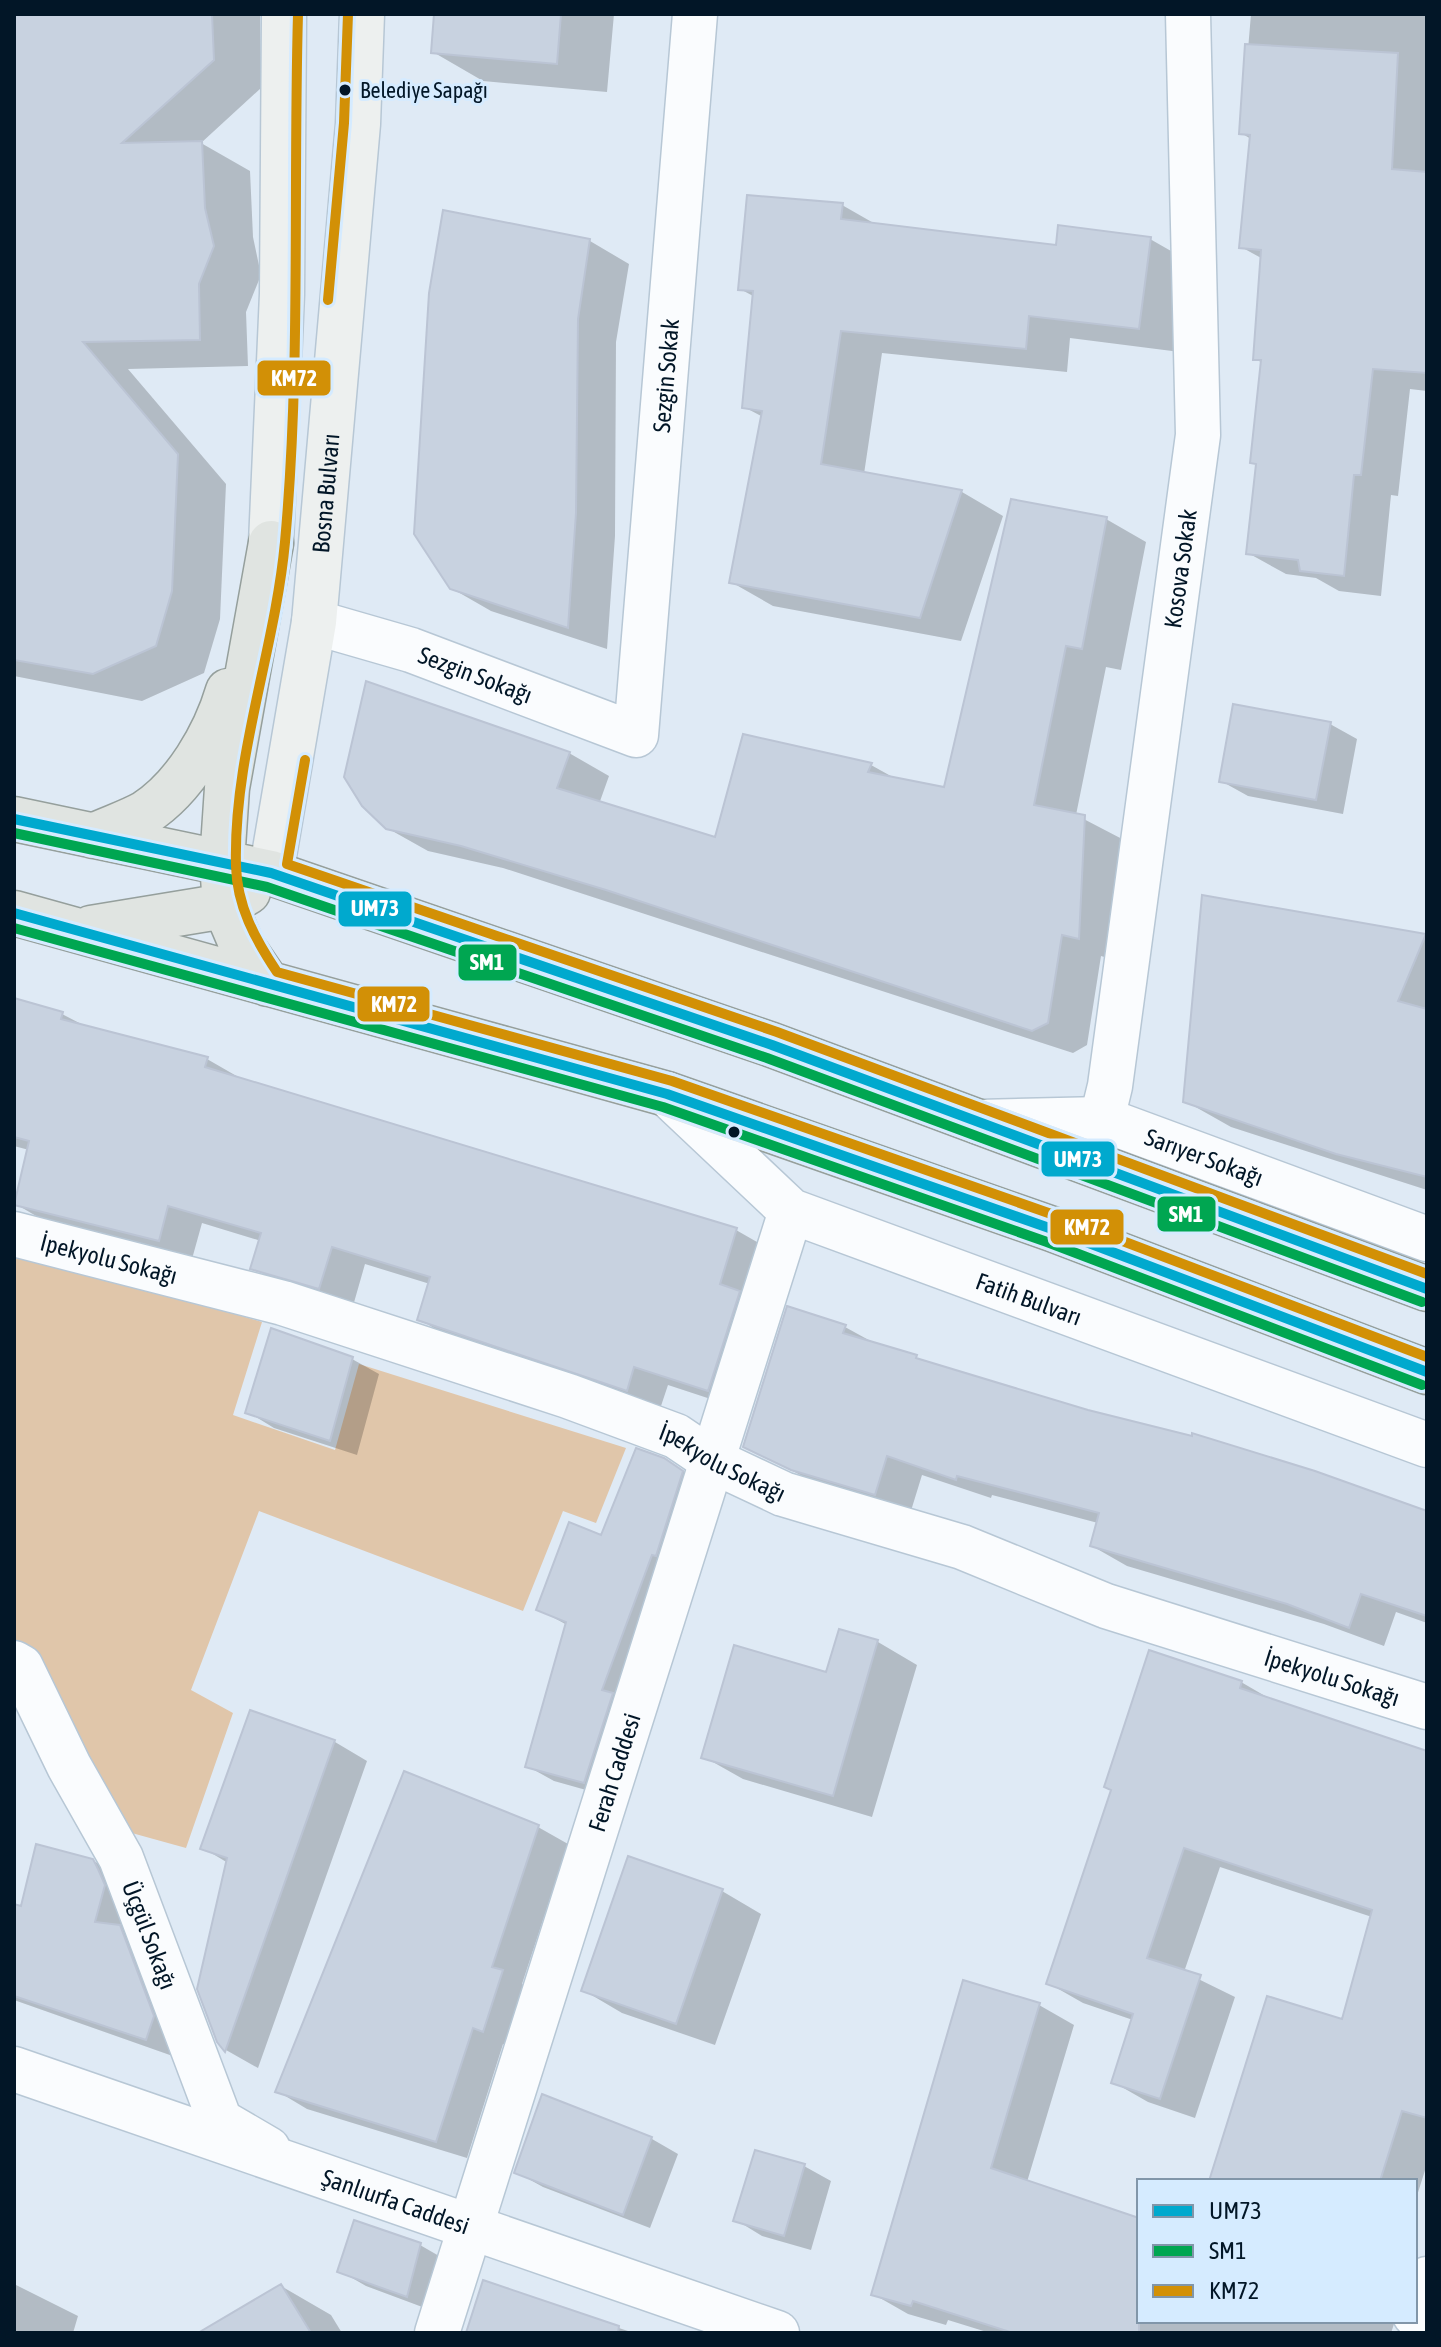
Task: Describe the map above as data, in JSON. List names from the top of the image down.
{
  "streets": {
    "main road": ["Bosna Bulvarı", "Fatih Bulvarı"],
    "street": [
      "Sezgin Sokak",
      "Kosova Sokak",
      "Sezgin Sokağı",
      "Sarıyer Sokağı",
      "İpekyolu Sokağı",
      "Ferah Caddesi",
      "Üçgül Sokağı",
      "Şanlıurfa Caddesi"
    ]
  },
  "crossings": [
    ["Sezgin Sokak", "Sezgin Sokağı"],
    ["Bosna Bulvarı", "Sezgin Sokağı"],
    ["Kosova Sokak", "Sarıyer Sokağı"],
    ["İpekyolu Sokağı", "Ferah Caddesi"],
    ["Fatih Bulvarı", "Ferah Caddesi"],
    ["Ferah Caddesi", "Şanlıurfa Caddesi"],
    ["Üçgül Sokağı", "Şanlıurfa Caddesi"]
  ],
  "places": ["Belediye Sapağı"],
  "lines": ["transit line KM72", "transit line UM73", "transit line SM1"],
  "legend": ["UM73", "SM1", "KM72"]
}
